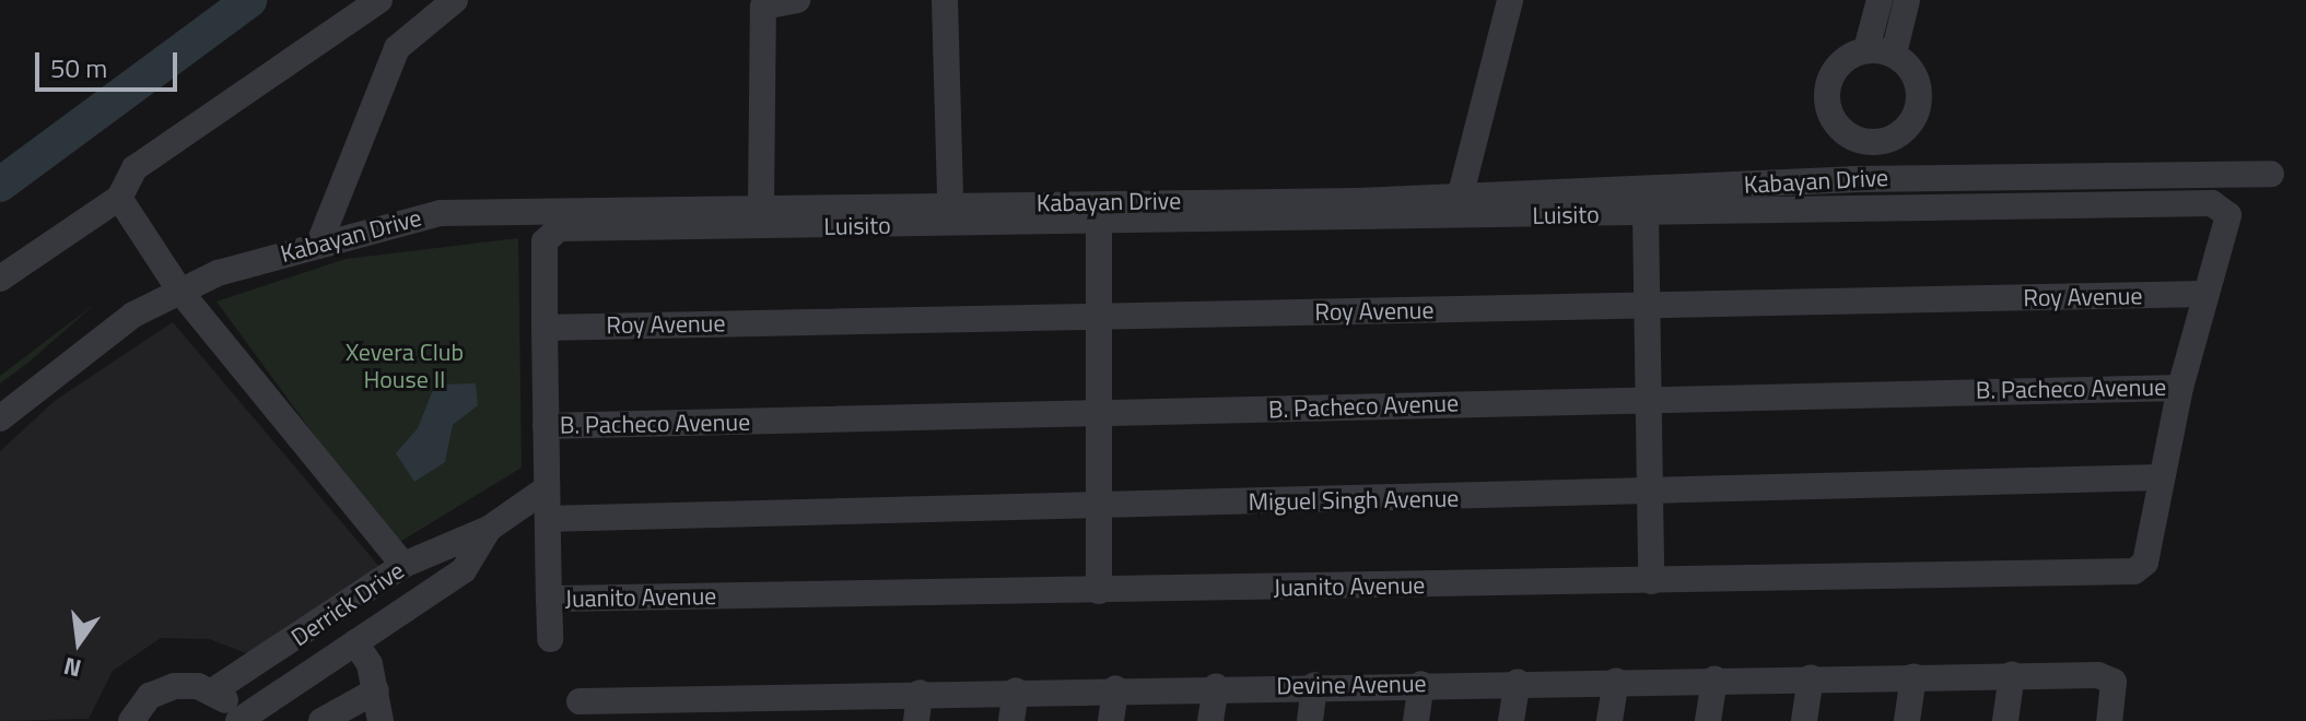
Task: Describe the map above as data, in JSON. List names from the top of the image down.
{
  "streets": {
    "street": [
      "Kabayan Drive",
      "Luisito",
      "Roy Avenue",
      "B. Pacheco Avenue",
      "Miguel Singh Avenue",
      "Juanito Avenue",
      "Derrick Drive",
      "Devine Avenue"
    ]
  },
  "crossings": [
    ["Luisito", "Roy Avenue"],
    ["Luisito", "B. Pacheco Avenue"],
    ["Luisito", "Miguel Singh Avenue"],
    ["Luisito", "Juanito Avenue"]
  ],
  "parks": ["Xevera Club House II"],
  "scale_bar": "50 m",
  "north": "bottom"
}
